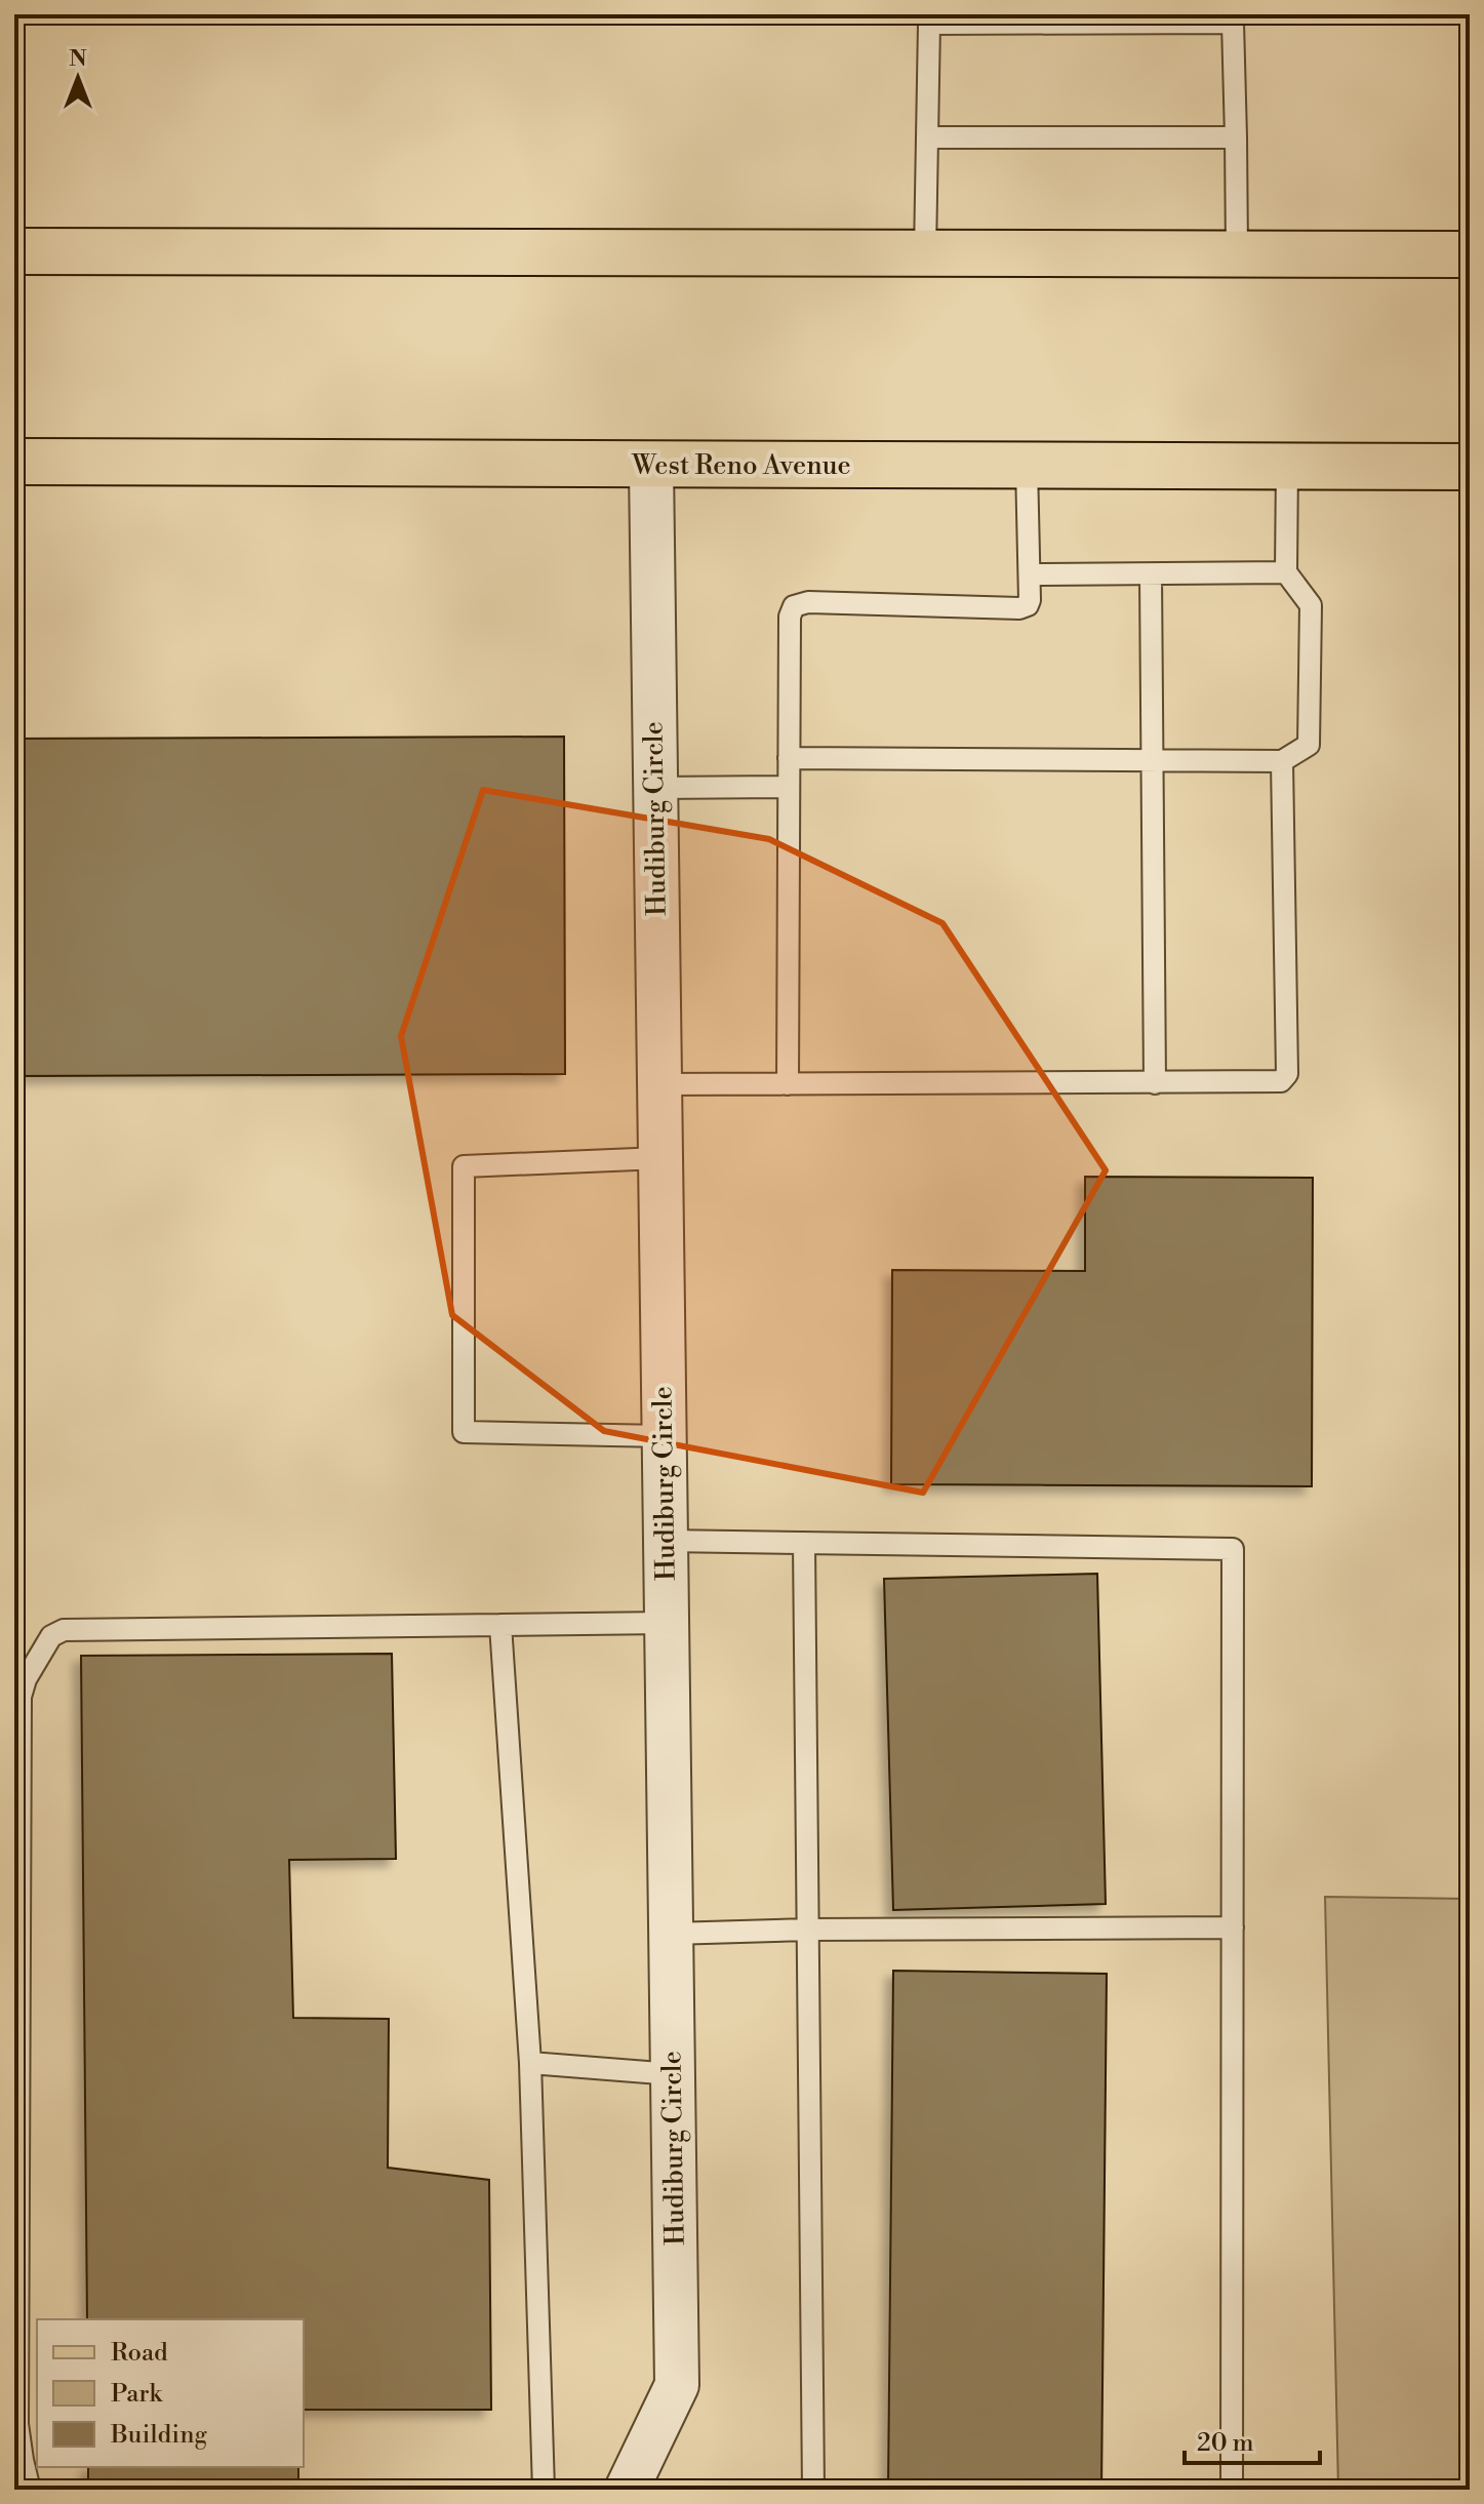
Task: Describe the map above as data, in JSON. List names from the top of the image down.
{
  "streets": {
    "main road": ["West Reno Avenue"],
    "street": ["Hudiburg Circle"]
  },
  "crossings": [
    ["West Reno Avenue", "Hudiburg Circle"]
  ],
  "legend": ["Road", "Park", "Building"],
  "scale_bar": "20 m",
  "north": "top"
}
